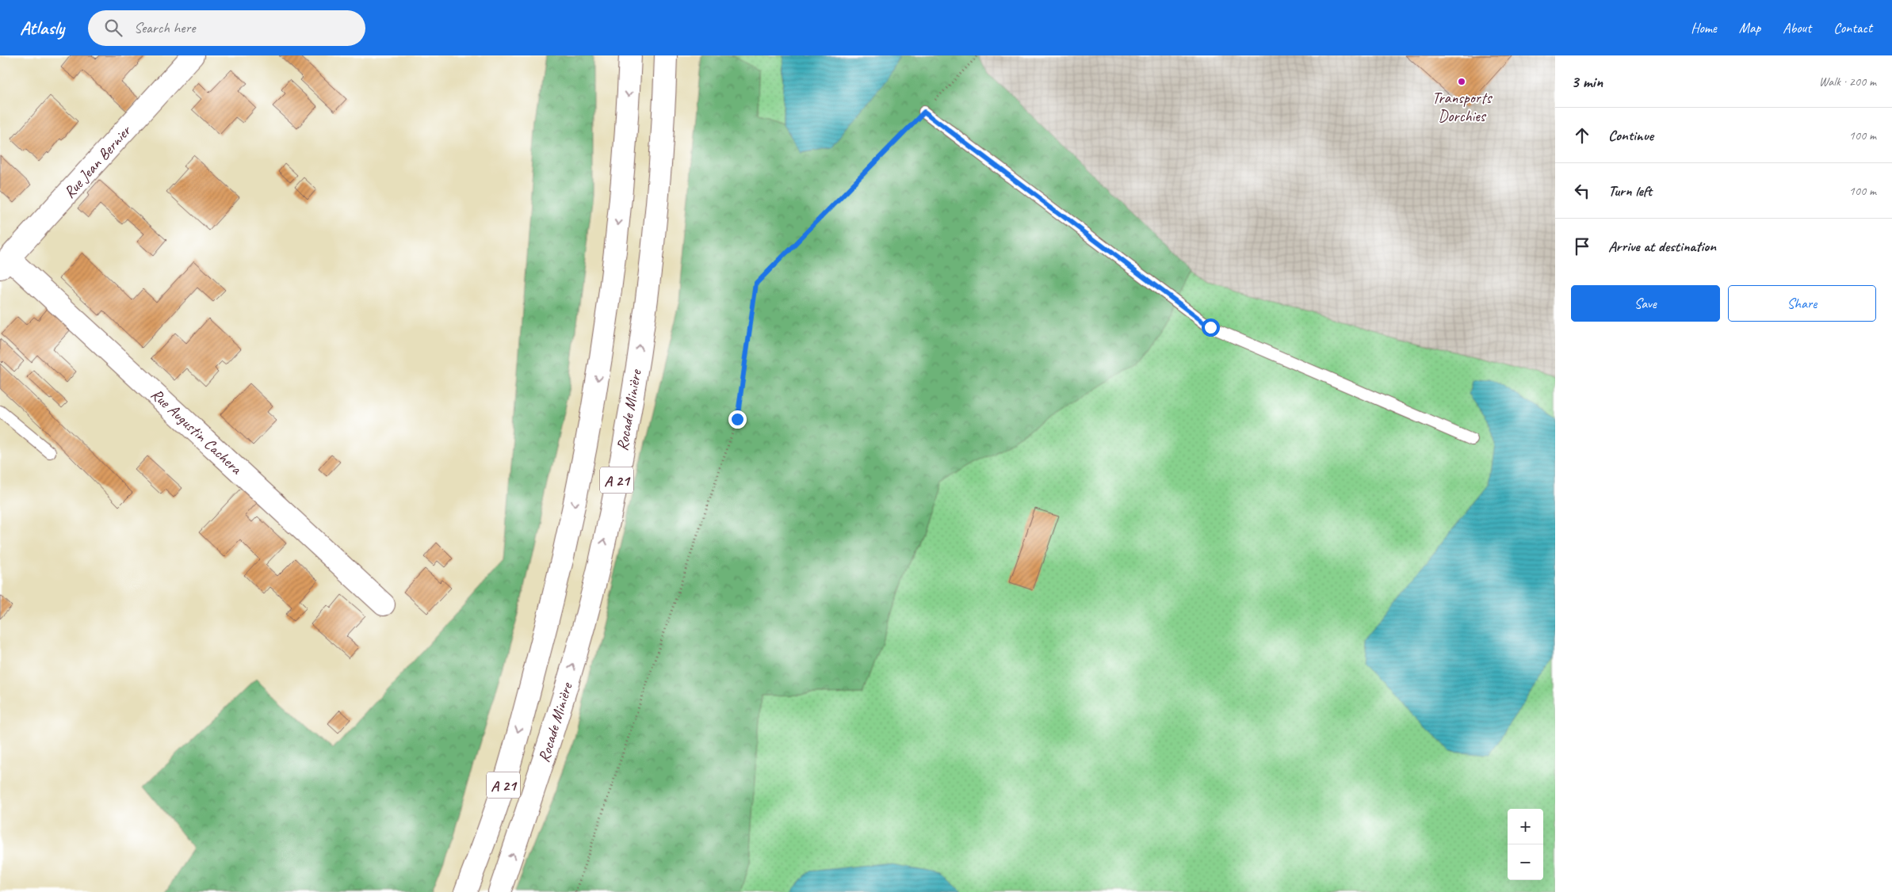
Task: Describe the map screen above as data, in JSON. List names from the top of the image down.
{
  "streets": {
    "main road": [
      "Rue Jean Bernier",
      "Rocade Minière",
      "Rue Augustin Cachera",
      "A 21"
    ]
  },
  "crossings": [
    ["Rue Jean Bernier", "Rue Augustin Cachera"]
  ],
  "places": ["Transports Dorchies"],
  "page": {
    "header": "Atlasly",
    "search": "Search here",
    "nav": [
      "Home",
      "Map",
      "About",
      "Contact"
    ],
    "heading": ["3 min", "Walk · 200 m"],
    "list": [
      ["Continue", "100 m"],
      ["Turn left", "100 m"],
      "Arrive at destination"
    ],
    "buttons": ["Save", "Share"],
    "map_buttons": ["+", "−"]
  }
}
